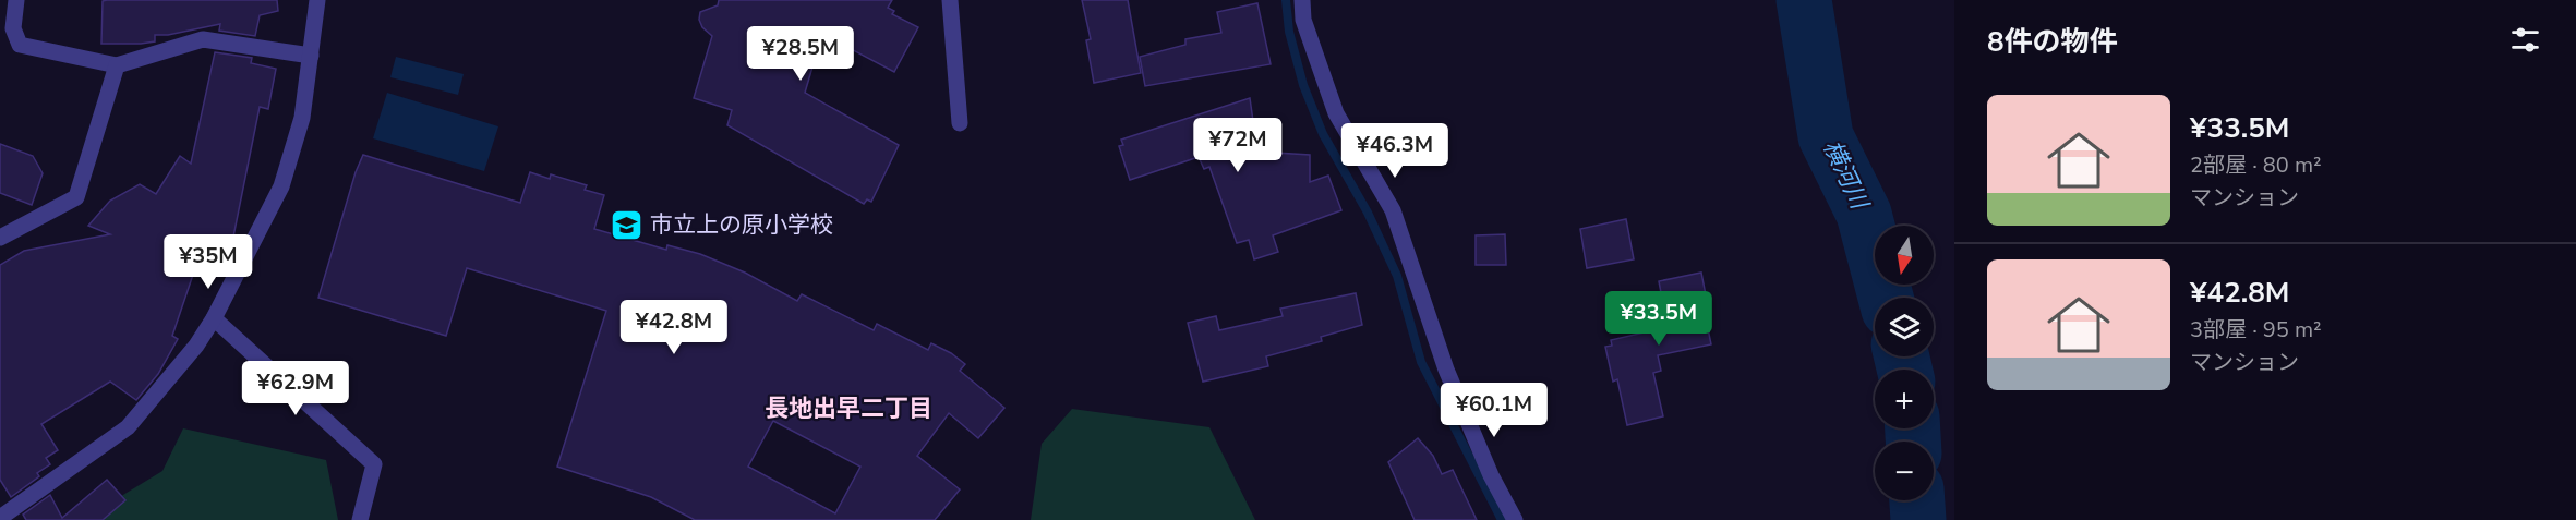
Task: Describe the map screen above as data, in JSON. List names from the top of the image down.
{
  "districts": ["長地出早二丁目"],
  "water": ["横河川"],
  "places": {
    "school or university": ["市立上の原小学校"]
  },
  "north": "bottom",
  "page": {
    "heading": "8件の物件",
    "price": [
      "¥28.5M",
      "¥72M",
      "¥46.3M",
      "¥35M",
      "¥33.5M",
      "¥42.8M",
      "¥62.9M",
      "¥60.1M"
    ],
    "list": [
      {
        "name": "¥33.5M",
        "note": "2部屋 · 80 m² · マンション"
      },
      {
        "name": "¥42.8M",
        "note": "3部屋 · 95 m² · マンション"
      }
    ],
    "map_buttons": ["+", "−"]
  }
}
